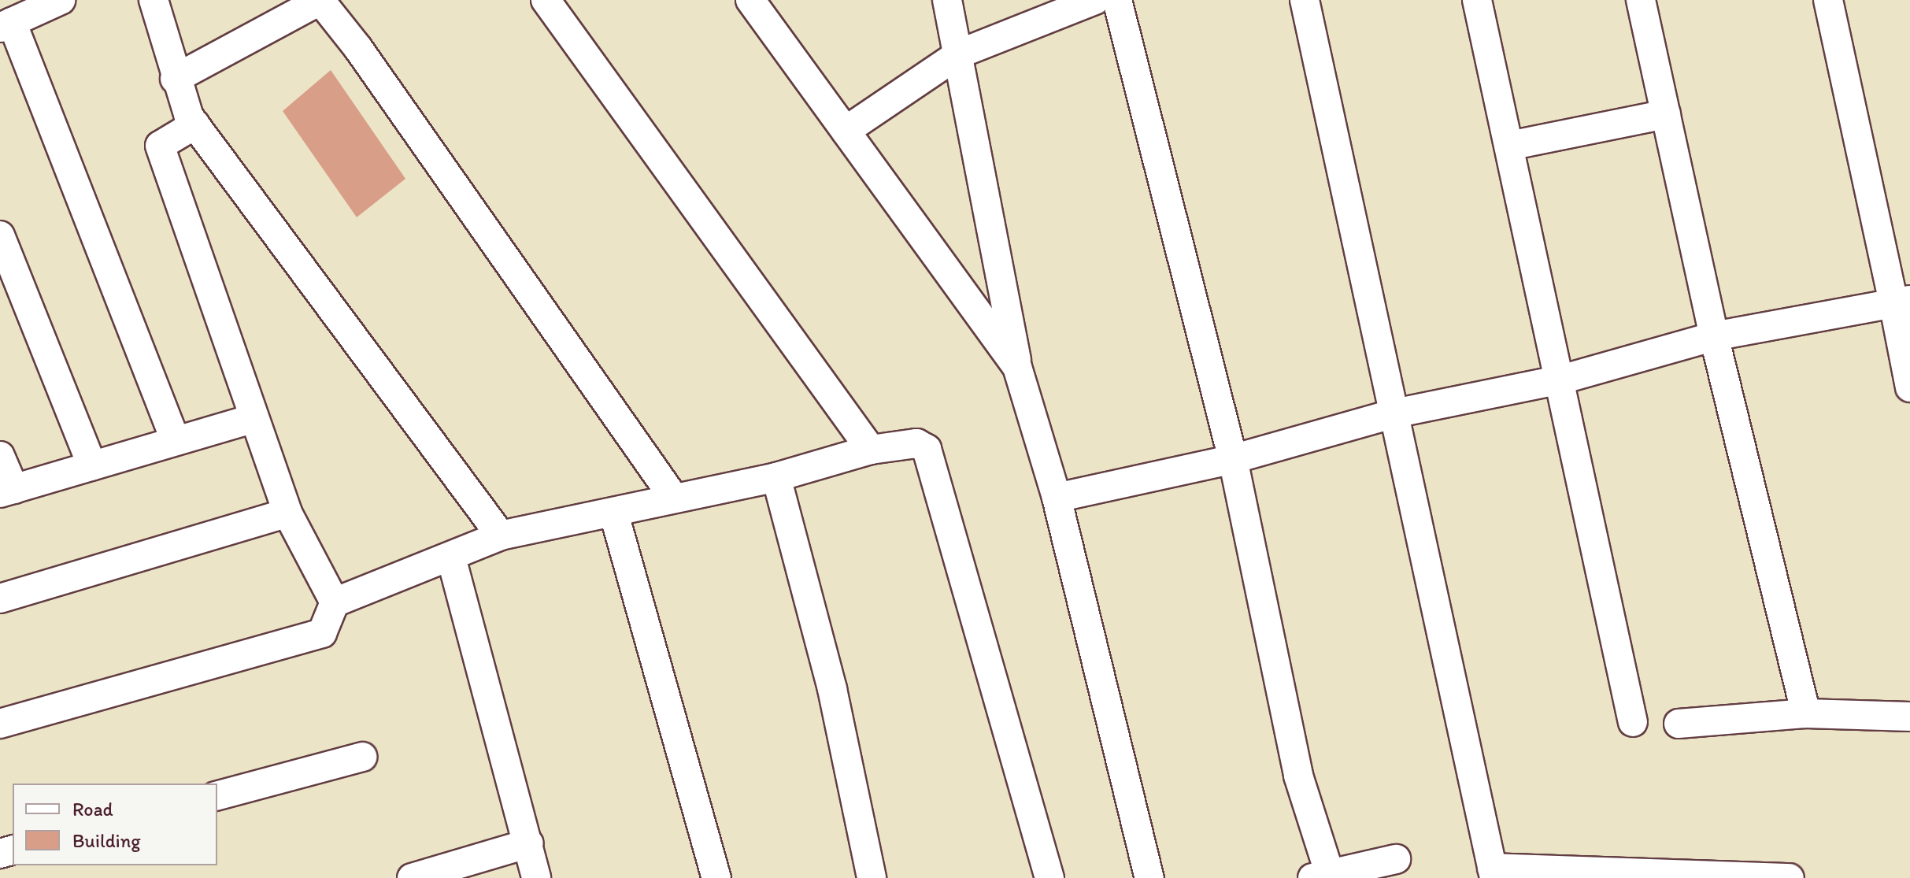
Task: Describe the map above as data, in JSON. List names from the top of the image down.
{
  "legend": ["Road", "Building"]
}
